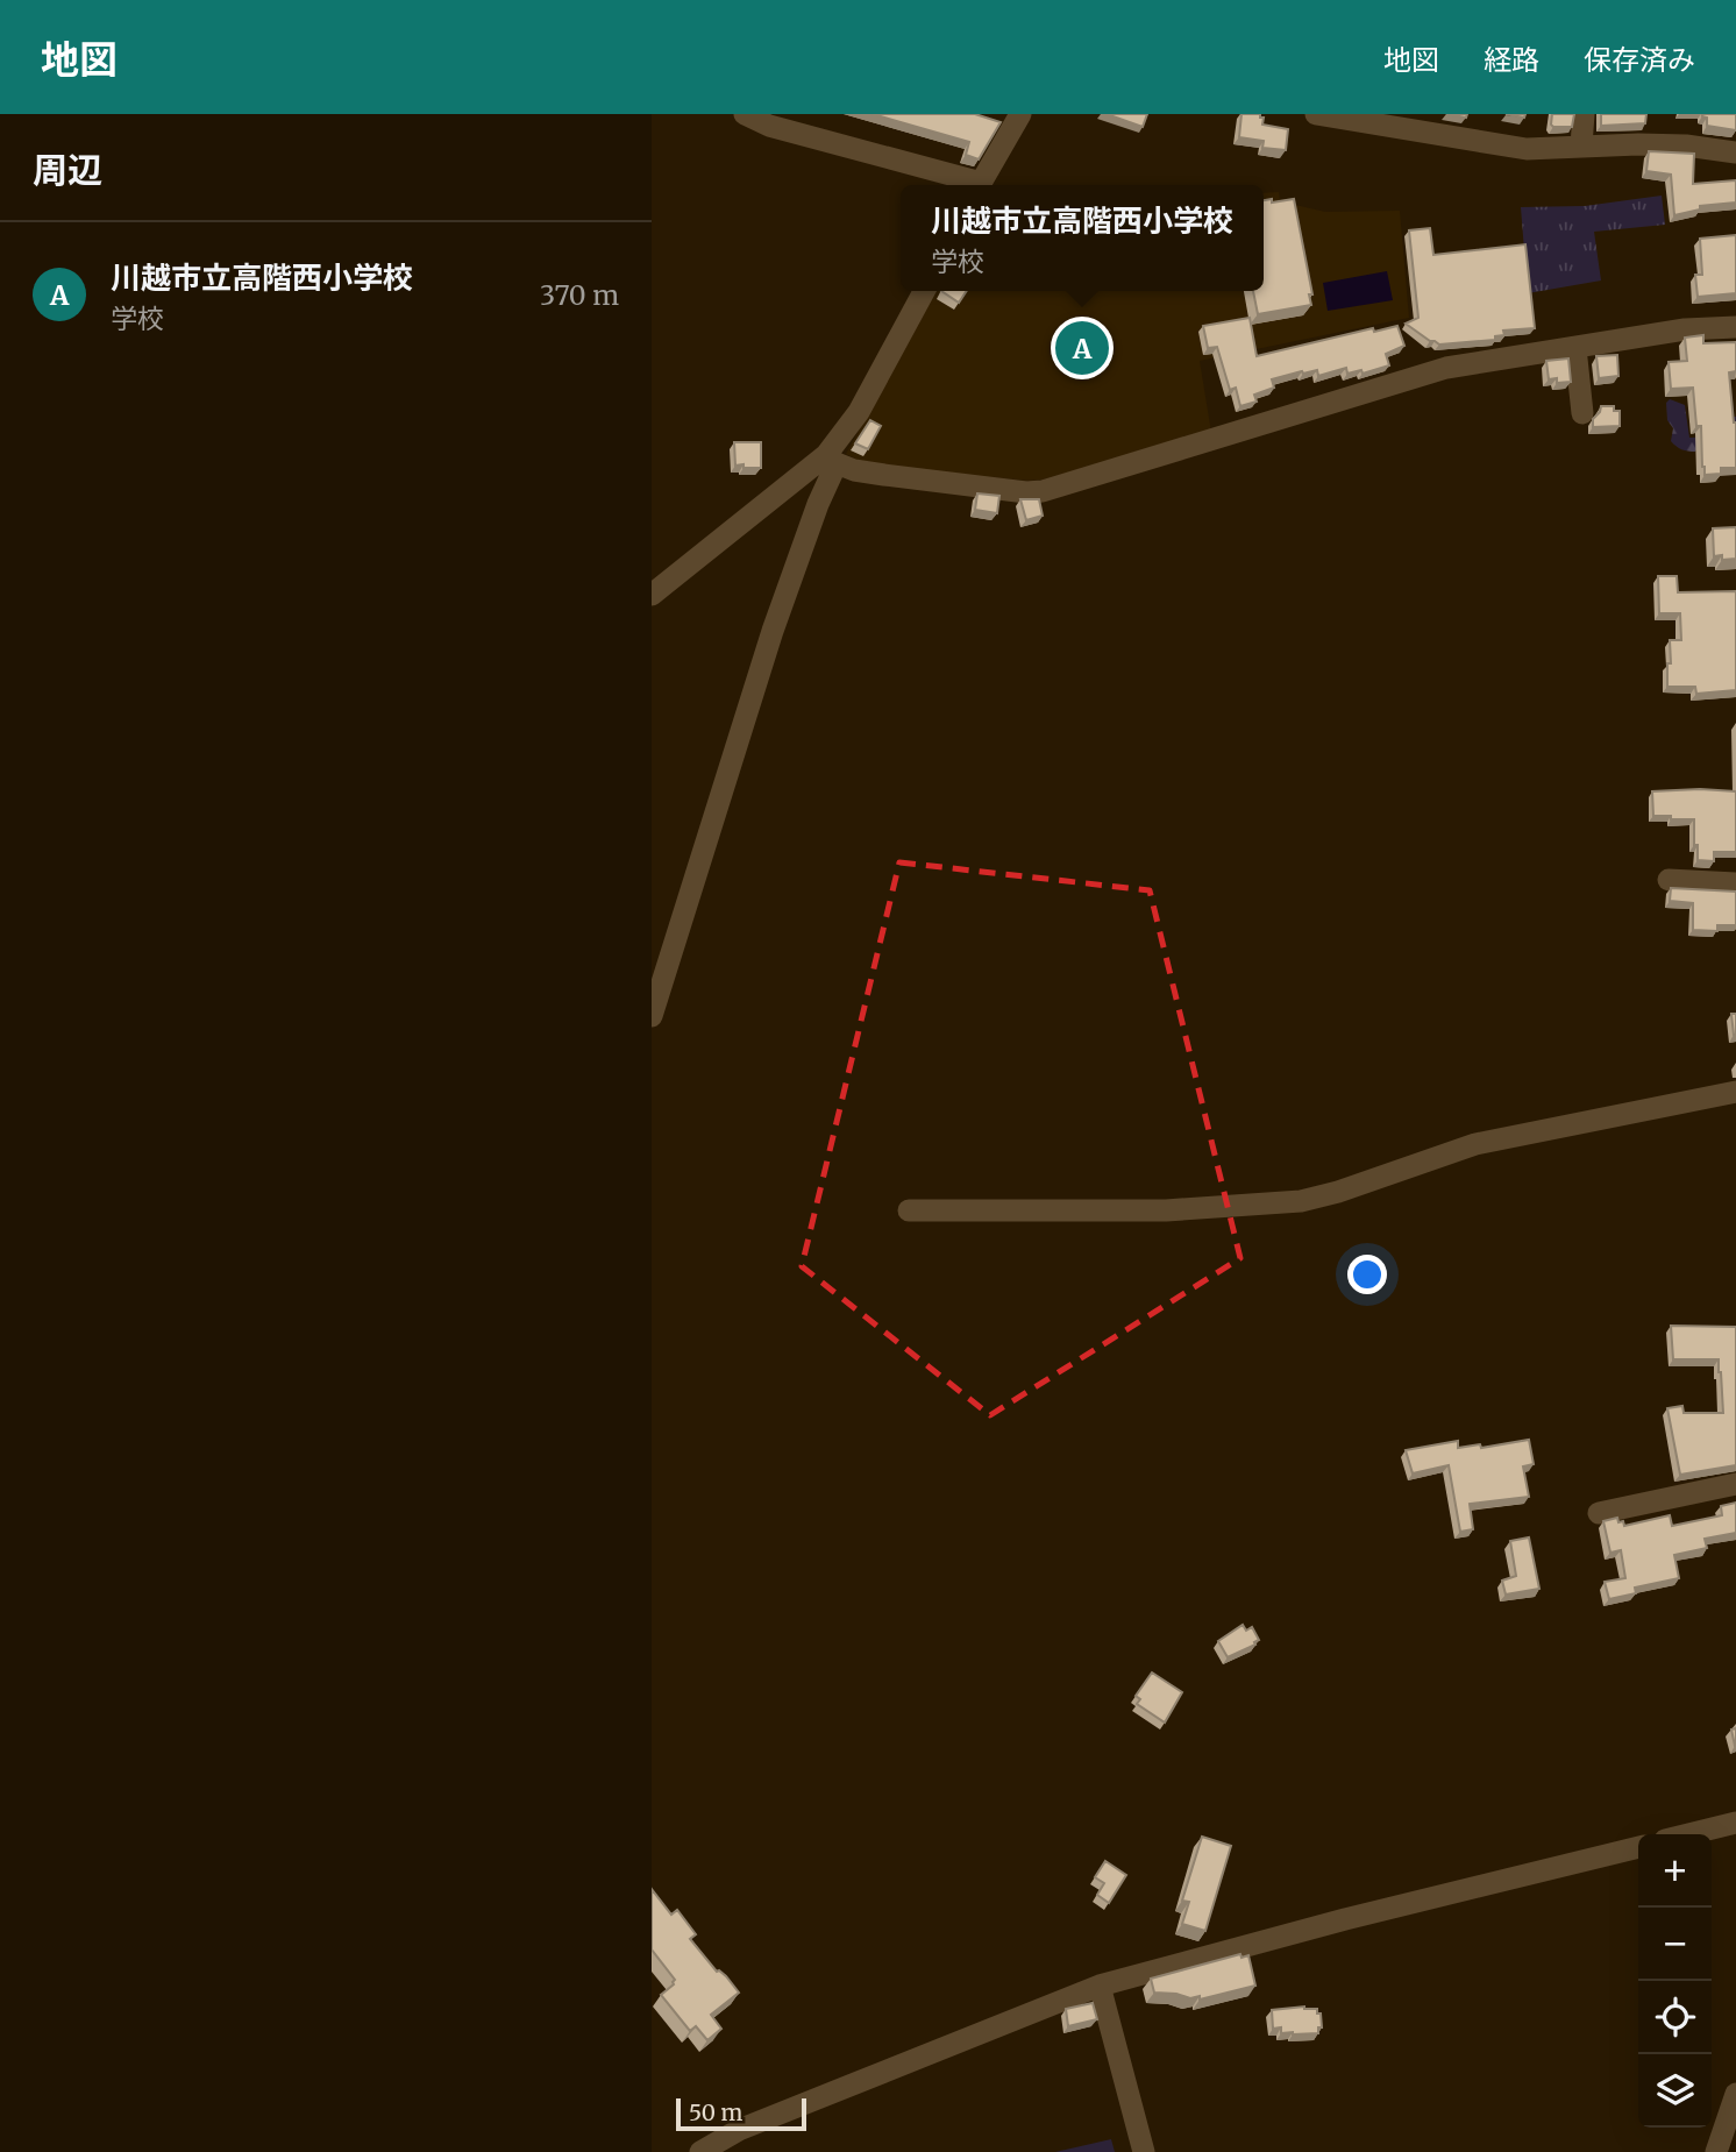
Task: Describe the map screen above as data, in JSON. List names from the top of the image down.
{
  "scale_bar": "50 m",
  "page": {
    "header": "地図",
    "nav": ["地図", "経路", "保存済み"],
    "heading": "周辺",
    "popup": ["川越市立高階西小学校", "学校"],
    "list": [
      {
        "mark": "A",
        "name": "川越市立高階西小学校",
        "note": "学校",
        "value": "370 m"
      }
    ],
    "pins": "A",
    "map_buttons": ["+", "−"],
    "scale": "50 m"
  }
}
